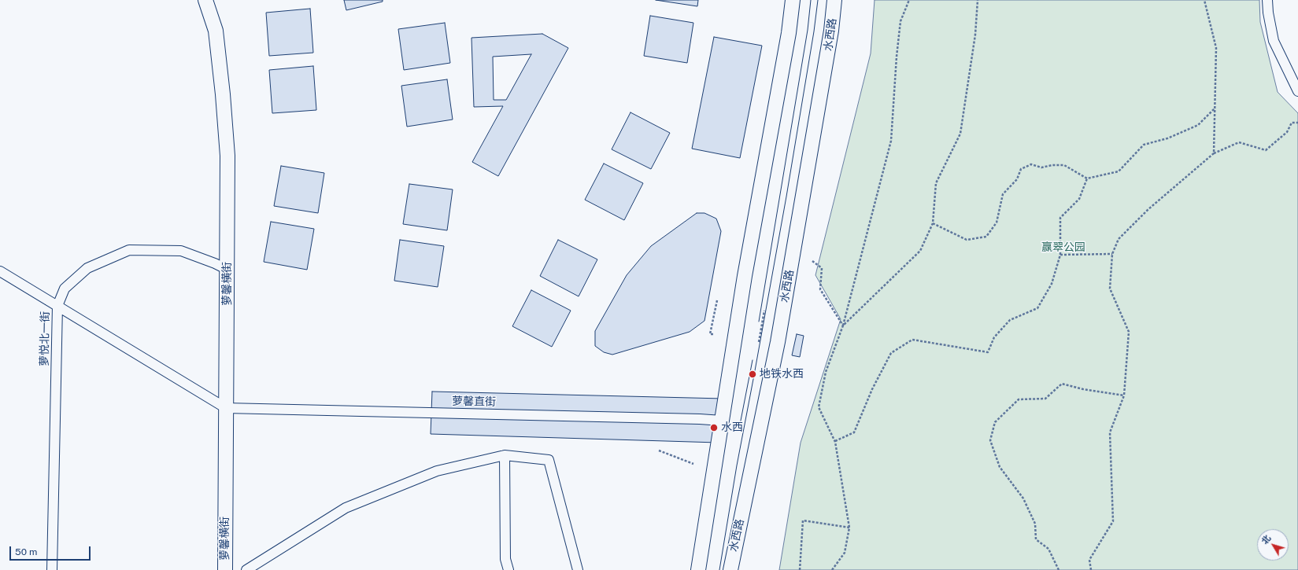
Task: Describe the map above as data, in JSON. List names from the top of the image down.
{
  "streets": {
    "main road": ["水西路", "萝馨横街"],
    "street": ["萝悦北一街", "萝馨直街"]
  },
  "crossings": [
    ["萝馨横街", "萝悦北一街"],
    ["萝馨横街", "萝馨直街"]
  ],
  "parks": ["赢翠公园"],
  "places": ["地铁水西", "水西"],
  "scale_bar": "50 m",
  "north": "top left"
}
